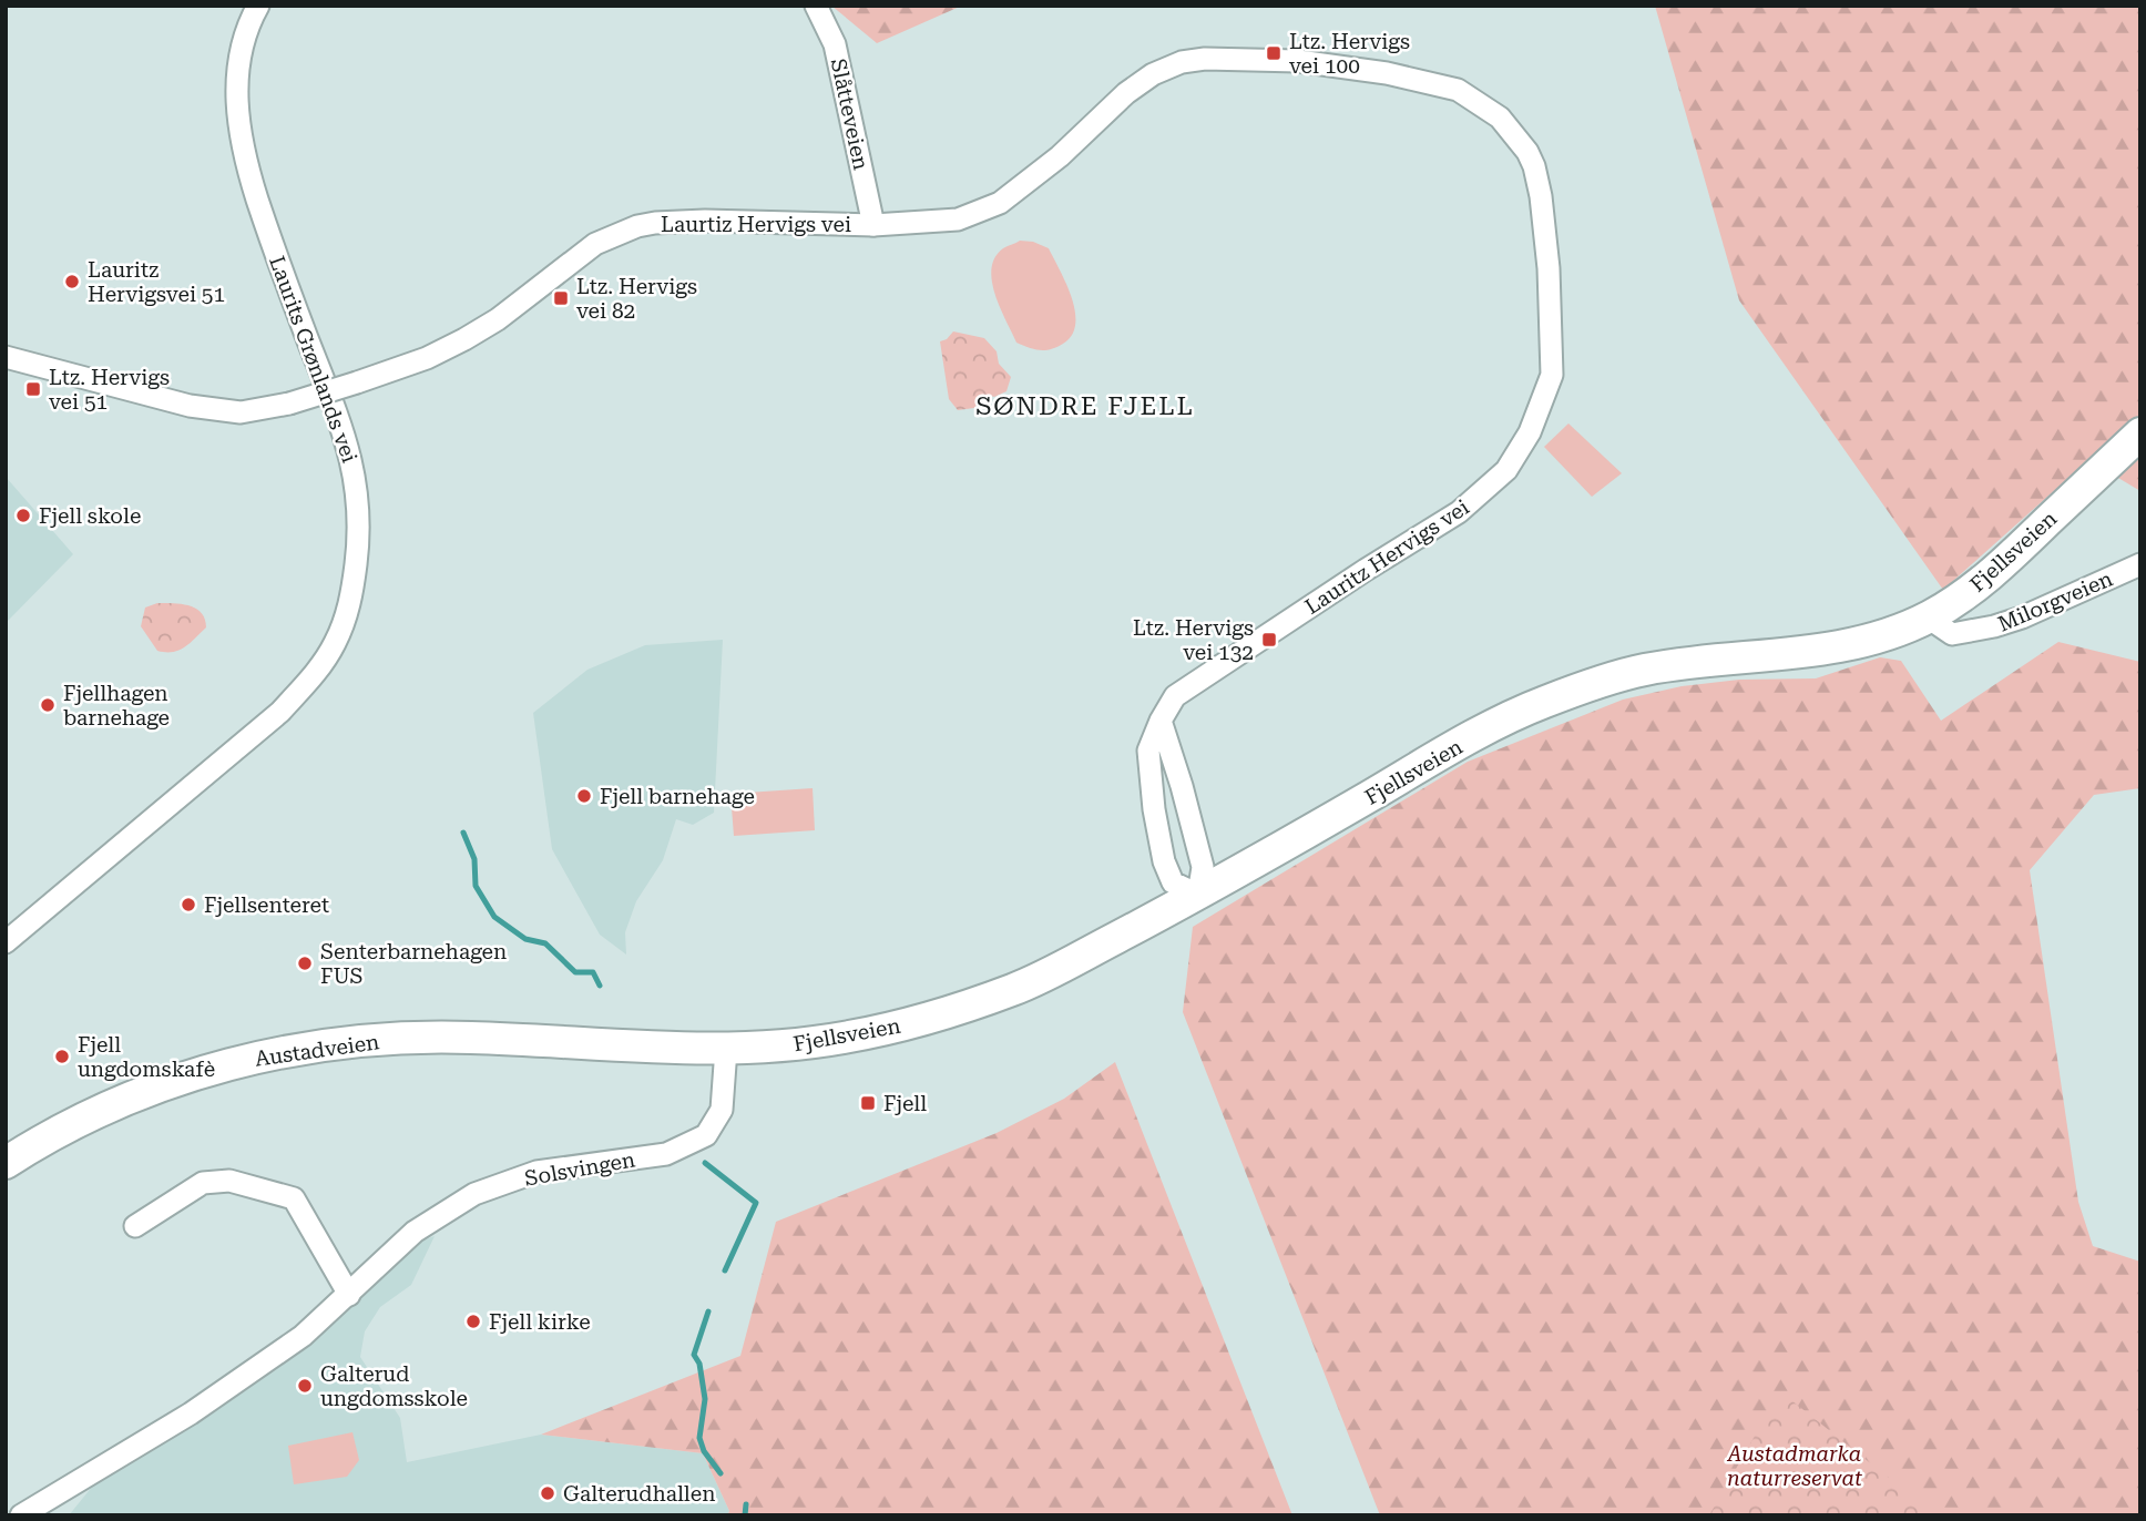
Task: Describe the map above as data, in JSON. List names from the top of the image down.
{
  "streets": {
    "main road": ["Fjellsveien", "Austadveien"],
    "street": [
      "Slåtteveien",
      "Laurtiz Hervigs vei",
      "Laurits Grønlands vei",
      "Lauritz Hervigs vei",
      "Milorgveien",
      "Solsvingen"
    ]
  },
  "crossings": [
    ["Slåtteveien", "Laurtiz Hervigs vei"],
    ["Slåtteveien", "Lauritz Hervigs vei"],
    ["Laurtiz Hervigs vei", "Lauritz Hervigs vei"],
    ["Fjellsveien", "Lauritz Hervigs vei"],
    ["Fjellsveien", "Milorgveien"],
    ["Fjellsveien", "Austadveien"],
    ["Fjellsveien", "Solsvingen"]
  ],
  "districts": ["SØNDRE FJELL"],
  "parks": ["Austadmarka naturreservat"],
  "places": {
    "transit": [
      "Ltz. Hervigs vei 100",
      "Ltz. Hervigs vei 82",
      "Ltz. Hervigs vei 51",
      "Ltz. Hervigs vei 132",
      "Fjell"
    ],
    "other": [
      "Lauritz Hervigsvei 51",
      "Fjell skole",
      "Fjellhagen barnehage",
      "Fjell barnehage",
      "Fjellsenteret",
      "Senterbarnehagen FUS",
      "Fjell ungdomskafè",
      "Fjell kirke",
      "Galterud ungdomsskole",
      "Galterudhallen"
    ]
  }
}
